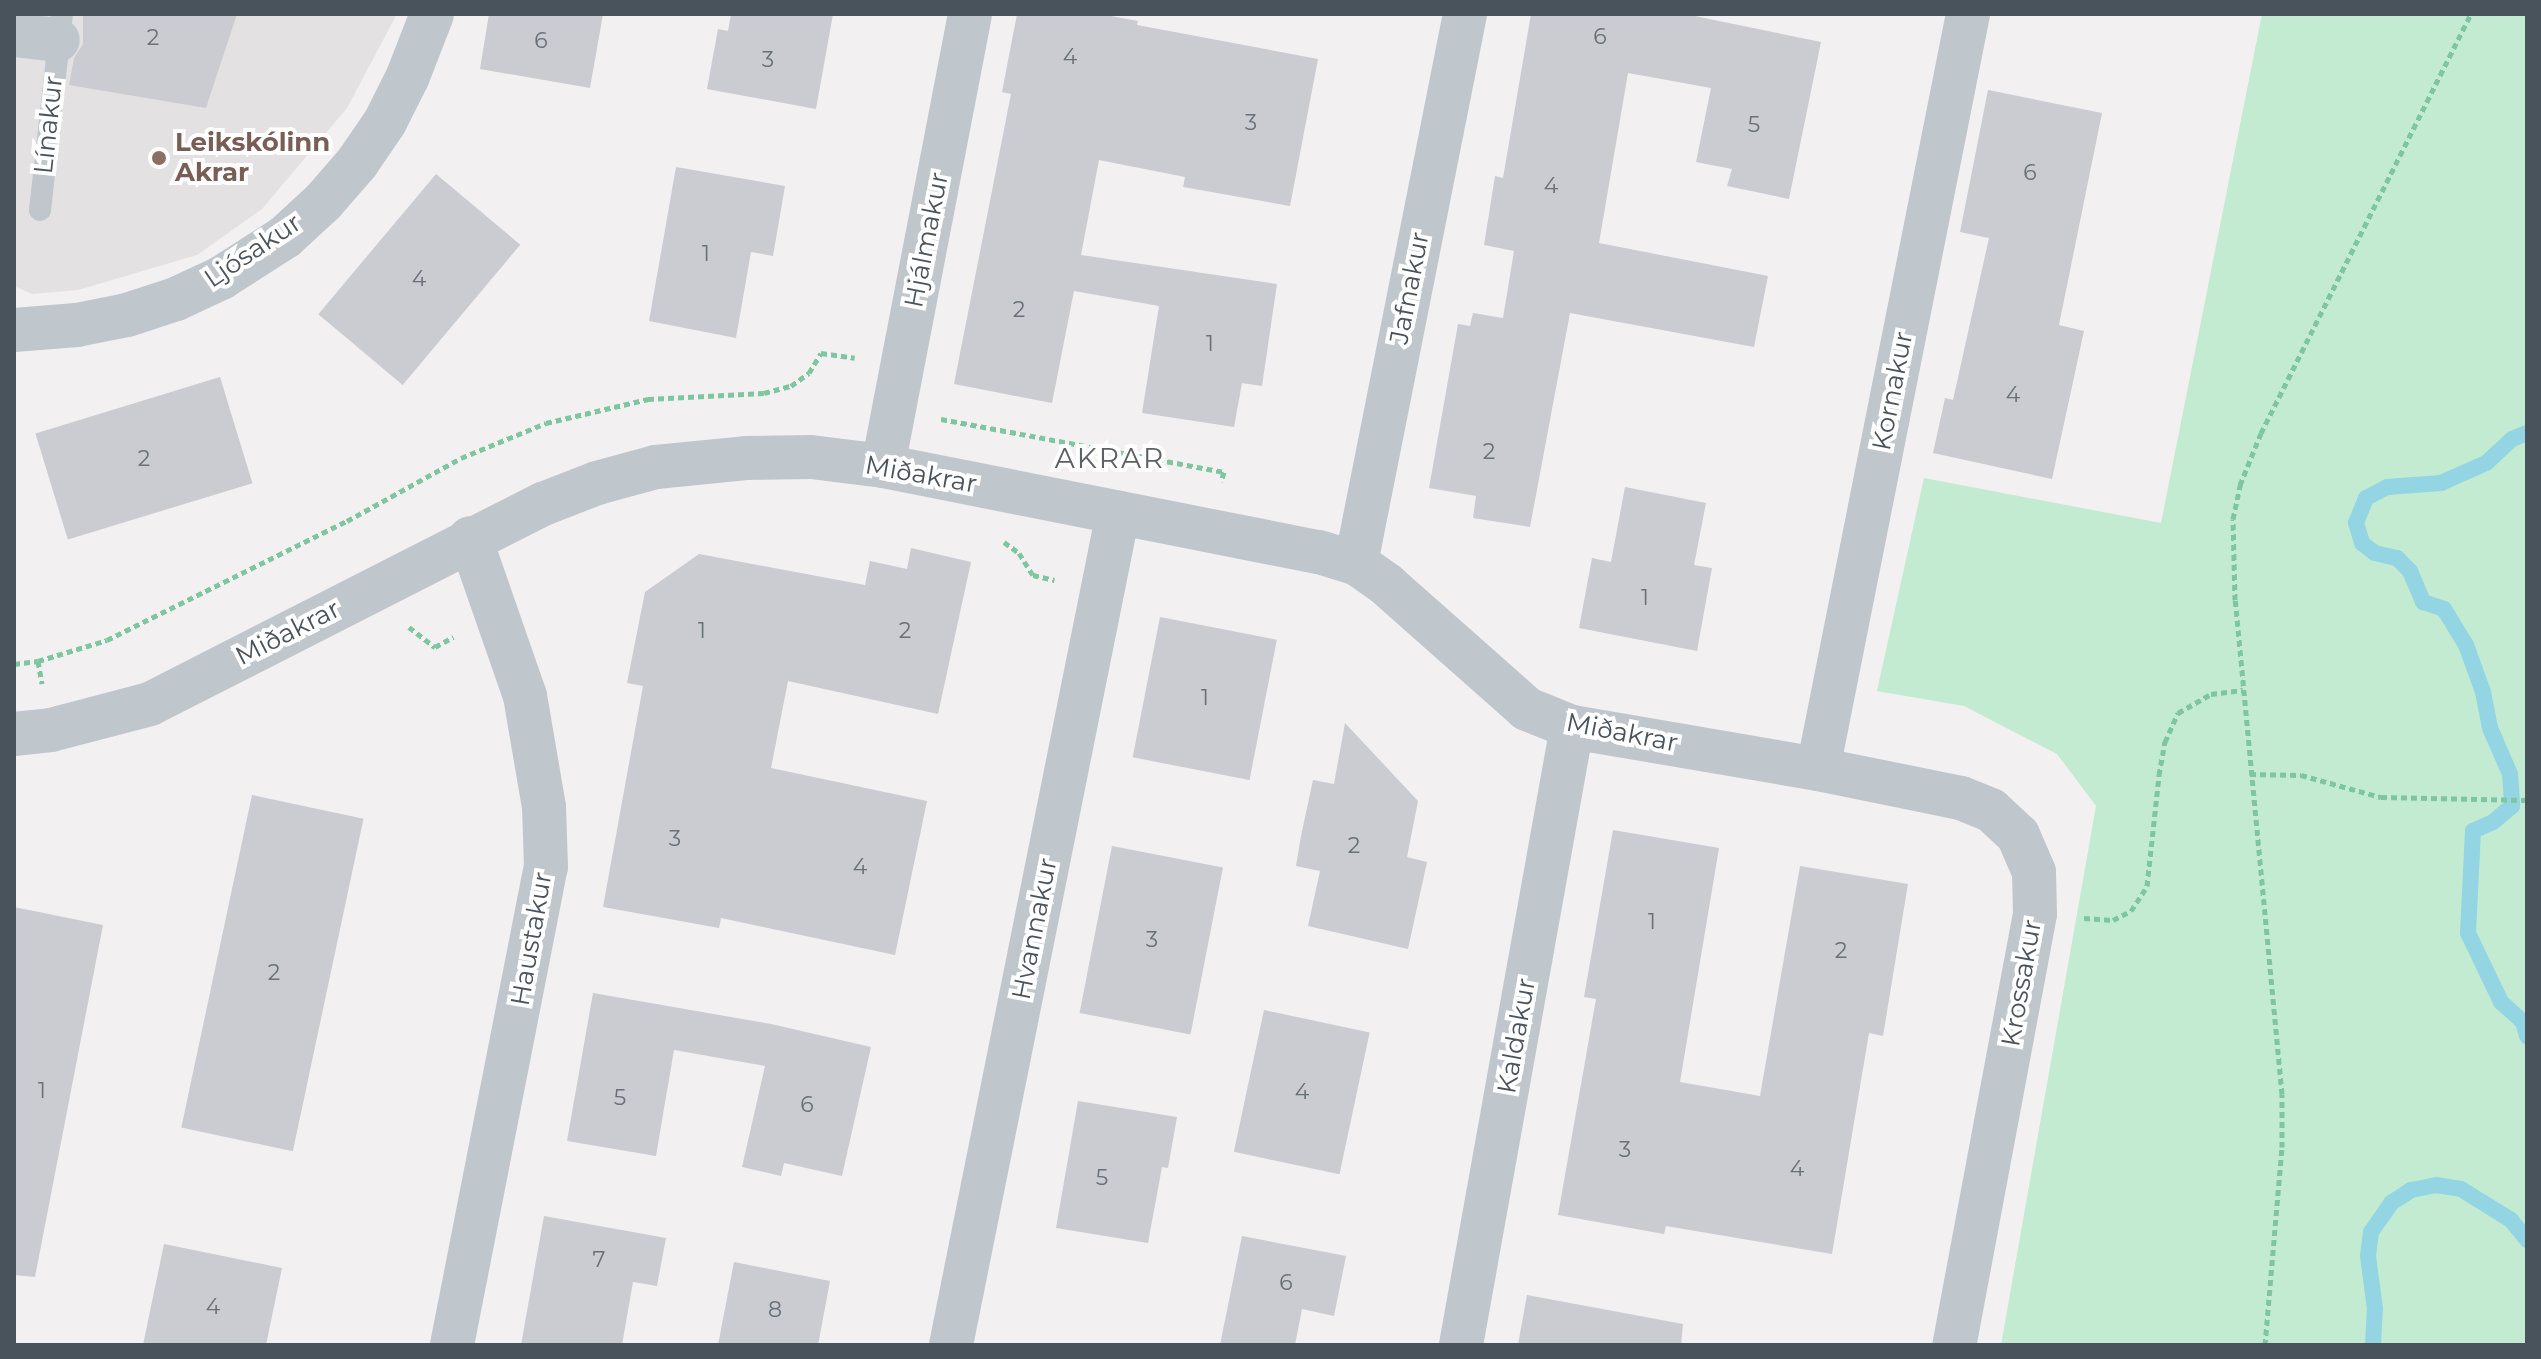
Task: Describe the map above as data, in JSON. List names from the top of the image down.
{
  "streets": {
    "street": [
      "Línakur",
      "Hjálmakur",
      "Ljósakur",
      "Jafnakur",
      "Kornakur",
      "Miðakrar",
      "Hvannakur",
      "Haustakur",
      "Krossakur",
      "Kaldakur"
    ]
  },
  "crossings": [
    ["Hjálmakur", "Miðakrar"],
    ["Jafnakur", "Miðakrar"],
    ["Kornakur", "Miðakrar"],
    ["Kornakur", "Krossakur"],
    ["Miðakrar", "Hvannakur"],
    ["Miðakrar", "Haustakur"],
    ["Miðakrar", "Krossakur"],
    ["Miðakrar", "Kaldakur"]
  ],
  "districts": ["AKRAR"],
  "places": ["Leikskólinn Akrar"],
  "house_numbers": [
    "6",
    "2",
    "6",
    "4",
    "3",
    "3",
    "5",
    "6",
    "4",
    "1",
    "4",
    "2",
    "1",
    "4",
    "2",
    "2",
    "1",
    "1",
    "2",
    "1",
    "3",
    "2",
    "4",
    "1",
    "3",
    "2",
    "2",
    "1",
    "4",
    "5",
    "6",
    "3",
    "4",
    "5",
    "7",
    "6",
    "4",
    "8"
  ]
}
